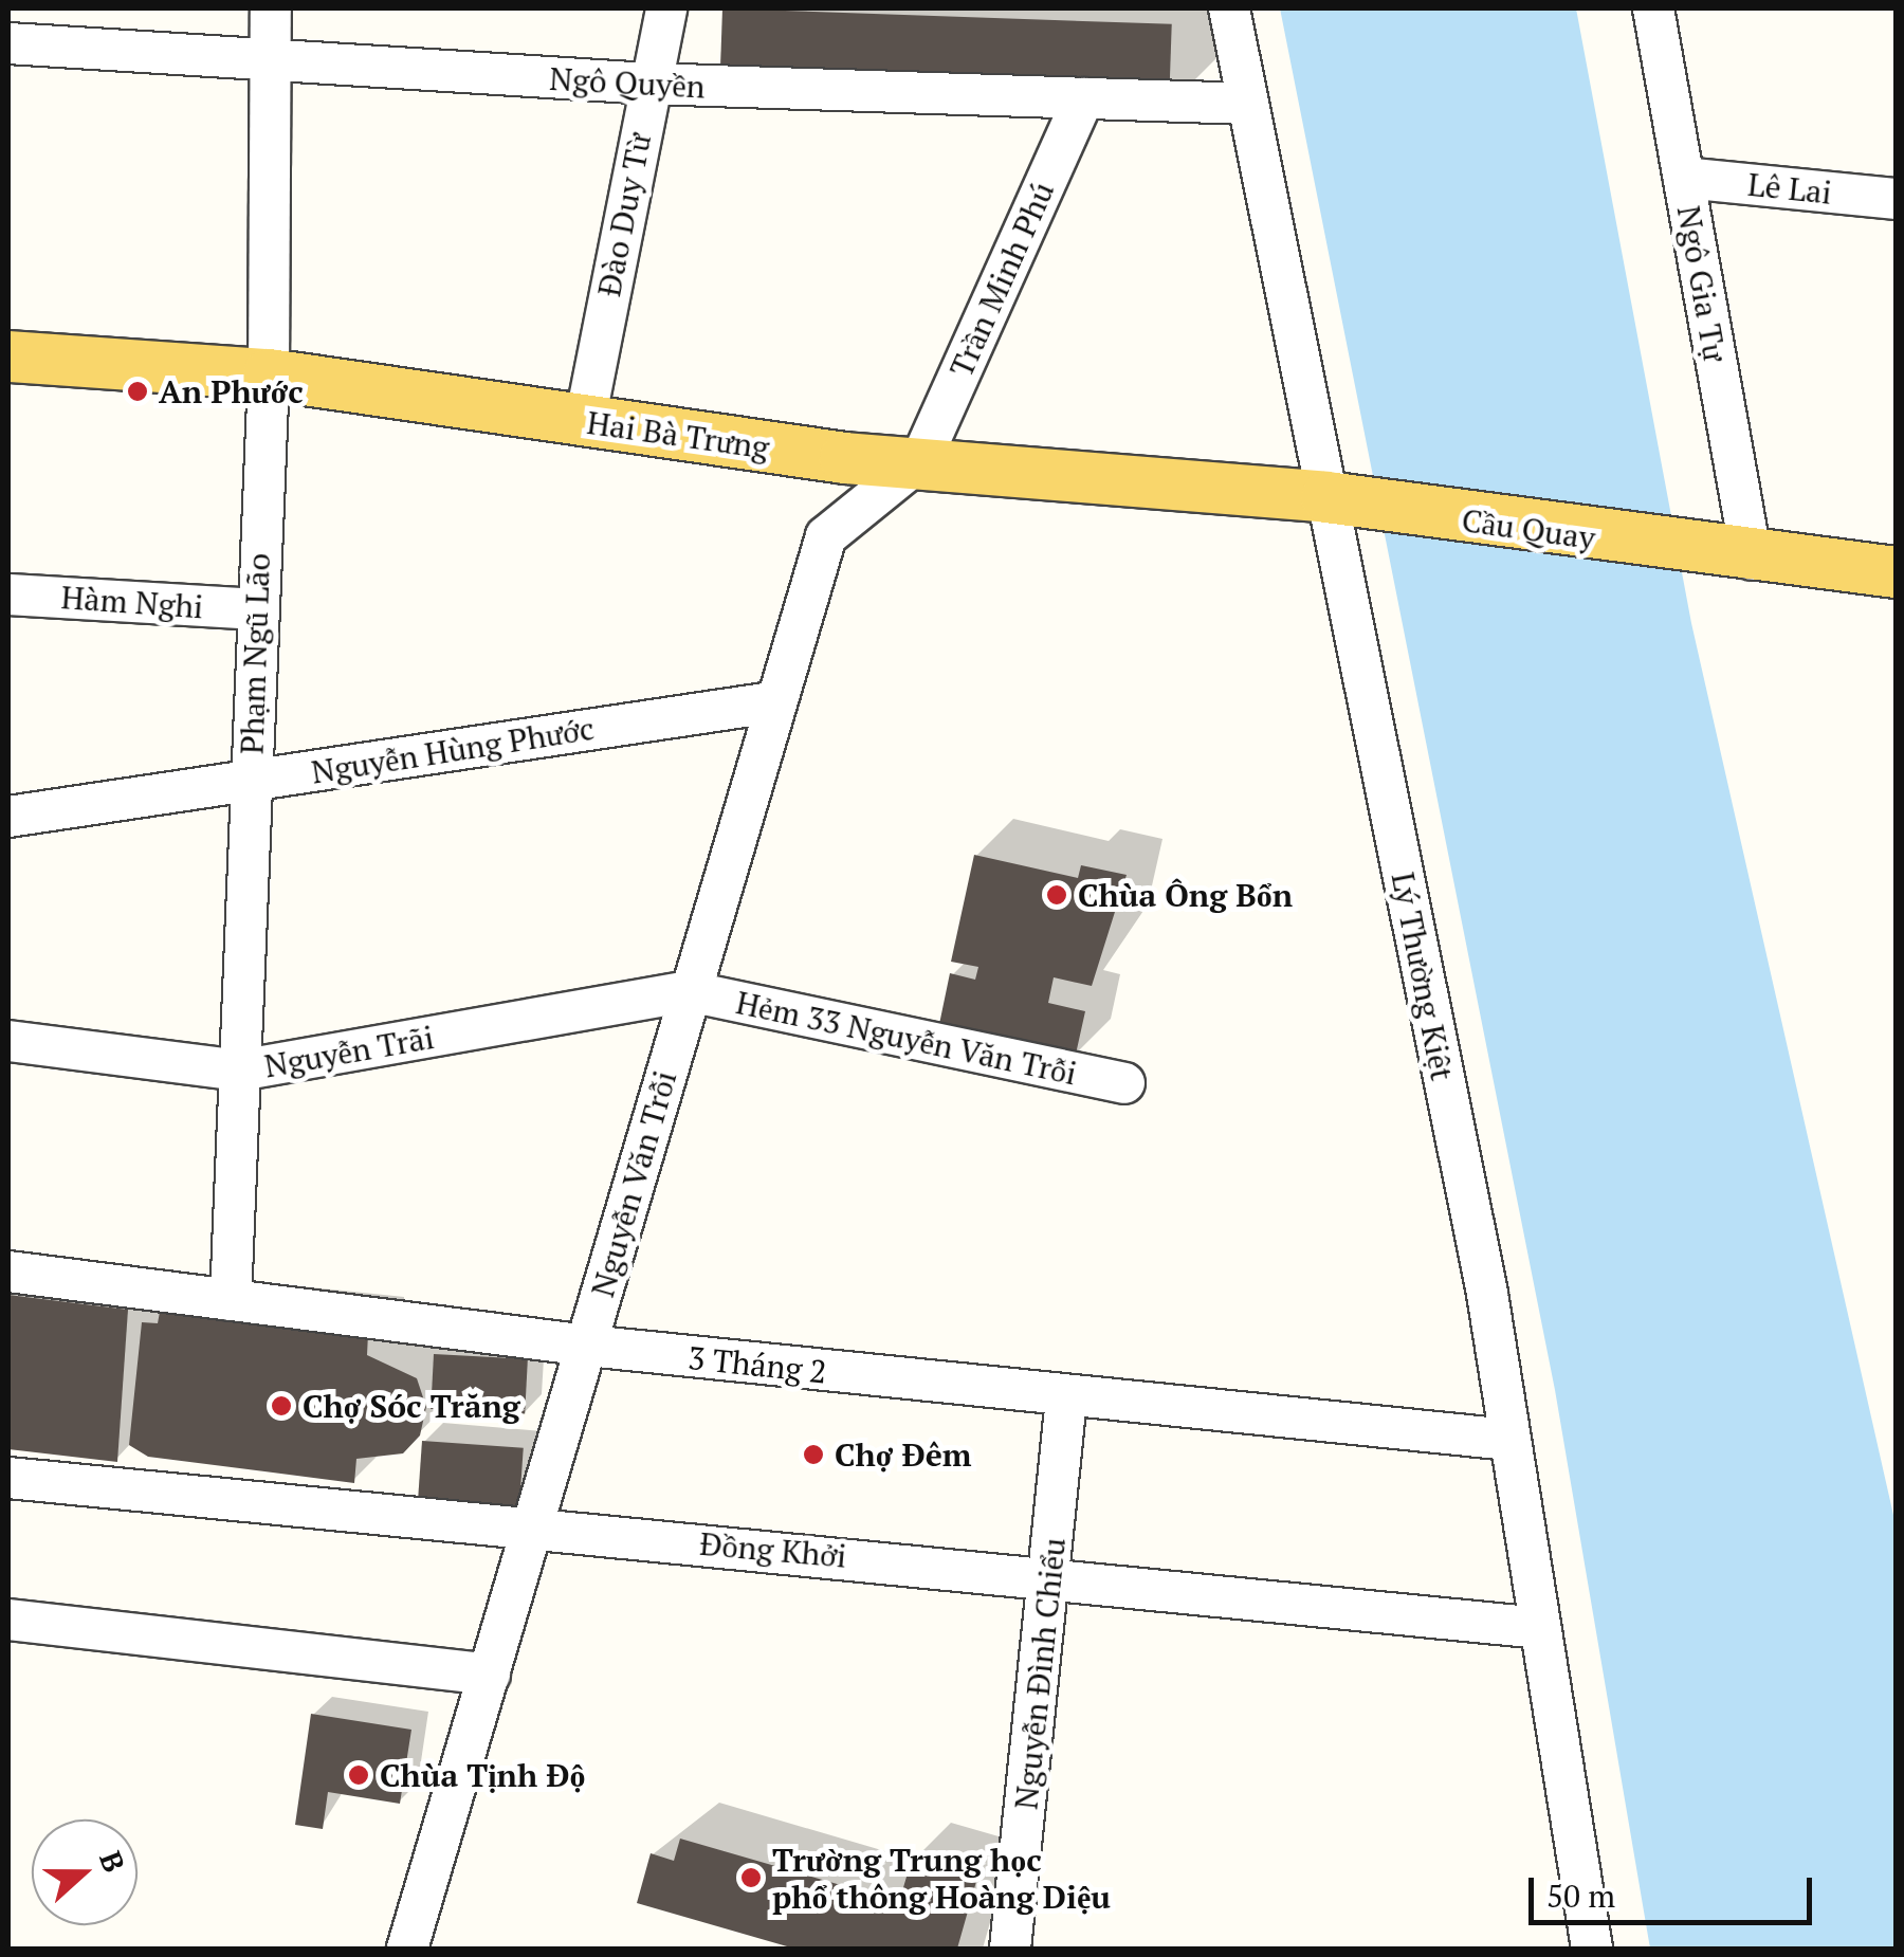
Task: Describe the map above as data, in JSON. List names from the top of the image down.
{
  "streets": {
    "main road": ["Hai Bà Trưng", "Cầu Quay"],
    "street": [
      "Ngô Quyền",
      "Lê Lai",
      "Đào Duy Từ",
      "Trần Minh Phú",
      "Ngô Gia Tự",
      "Hàm Nghi",
      "Phạm Ngũ Lão",
      "Nguyễn Hùng Phước",
      "Lý Thường Kiệt",
      "Hẻm 33 Nguyễn Văn Trỗi",
      "Nguyễn Trãi",
      "Nguyễn Văn Trỗi",
      "3 Tháng 2",
      "Đồng Khởi",
      "Nguyễn Đình Chiểu"
    ]
  },
  "crossings": [
    ["Ngô Quyền", "Đào Duy Từ"],
    ["Ngô Quyền", "Trần Minh Phú"],
    ["Ngô Quyền", "Phạm Ngũ Lão"],
    ["Ngô Quyền", "Lý Thường Kiệt"],
    ["Lê Lai", "Ngô Gia Tự"],
    ["Đào Duy Từ", "Hai Bà Trưng"],
    ["Trần Minh Phú", "Hai Bà Trưng"],
    ["Trần Minh Phú", "Nguyễn Văn Trỗi"],
    ["Ngô Gia Tự", "Cầu Quay"],
    ["Hai Bà Trưng", "Cầu Quay"],
    ["Hai Bà Trưng", "Phạm Ngũ Lão"],
    ["Hai Bà Trưng", "Lý Thường Kiệt"],
    ["Hai Bà Trưng", "Nguyễn Văn Trỗi"],
    ["Cầu Quay", "Lý Thường Kiệt"],
    ["Hàm Nghi", "Phạm Ngũ Lão"],
    ["Phạm Ngũ Lão", "Nguyễn Hùng Phước"],
    ["Phạm Ngũ Lão", "Nguyễn Trãi"],
    ["Phạm Ngũ Lão", "3 Tháng 2"],
    ["Nguyễn Hùng Phước", "Nguyễn Văn Trỗi"],
    ["Lý Thường Kiệt", "3 Tháng 2"],
    ["Lý Thường Kiệt", "Đồng Khởi"],
    ["Hẻm 33 Nguyễn Văn Trỗi", "Nguyễn Trãi"],
    ["Hẻm 33 Nguyễn Văn Trỗi", "Nguyễn Văn Trỗi"],
    ["Nguyễn Trãi", "Nguyễn Văn Trỗi"],
    ["Nguyễn Văn Trỗi", "3 Tháng 2"],
    ["Nguyễn Văn Trỗi", "Đồng Khởi"],
    ["3 Tháng 2", "Nguyễn Đình Chiểu"],
    ["Đồng Khởi", "Nguyễn Đình Chiểu"]
  ],
  "places": [
    "An Phước",
    "Chùa Ông Bổn",
    "Chợ Sóc Trăng",
    "Chợ Đêm",
    "Chùa Tịnh Độ",
    "Trường Trung học phổ thông Hoàng Diệu"
  ],
  "scale_bar": "50 m",
  "north": "right"
}
